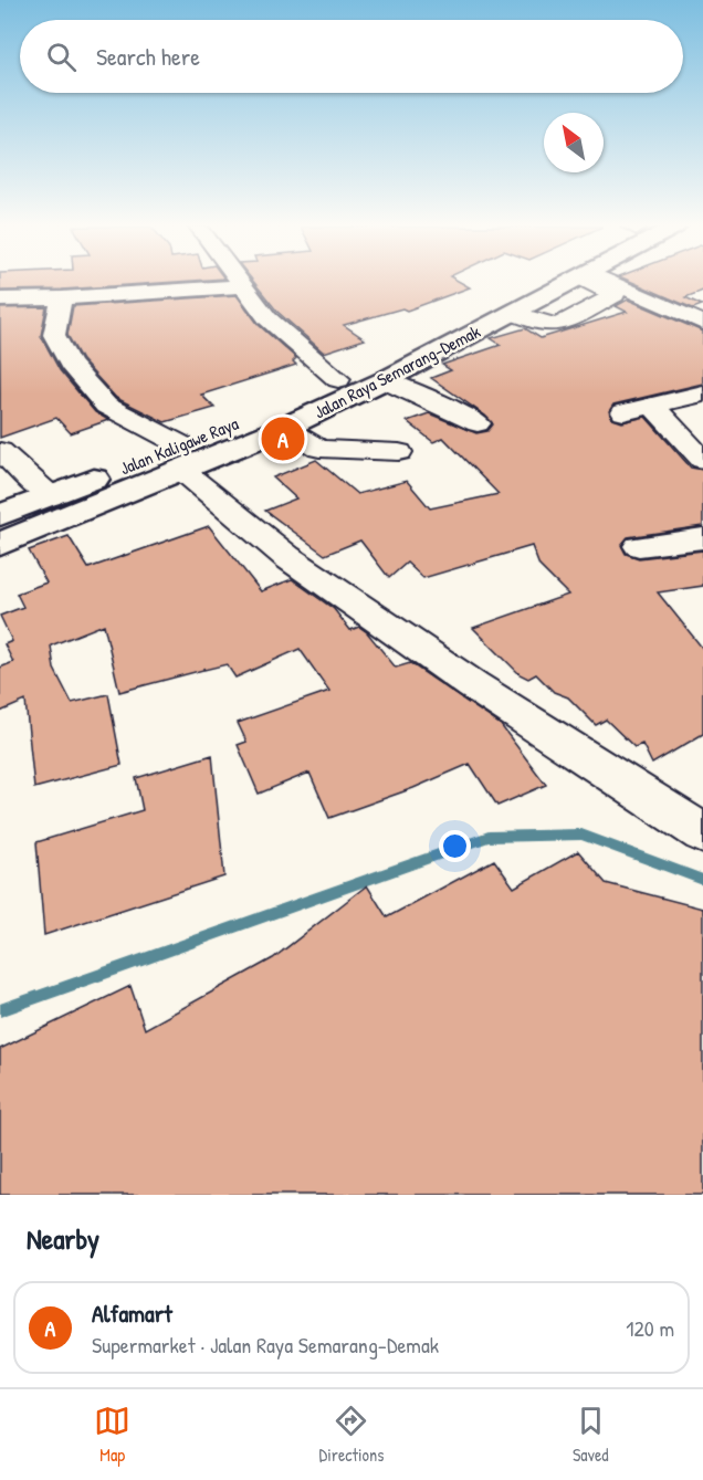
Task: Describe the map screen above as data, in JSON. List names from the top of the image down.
{
  "streets": {
    "highway": ["Jalan Raya Semarang-Demak", "Jalan Kaligawe Raya"]
  },
  "crossings": [
    ["Jalan Raya Semarang-Demak", "Jalan Kaligawe Raya"]
  ],
  "north": "top left",
  "page": {
    "search": "Search here",
    "pins": "A",
    "heading": "Nearby",
    "list": [
      {
        "mark": "A",
        "name": "Alfamart",
        "note": "Supermarket · Jalan Raya Semarang-Demak",
        "value": "120 m"
      }
    ],
    "nav": ["Map", "Directions", "Saved"]
  }
}
